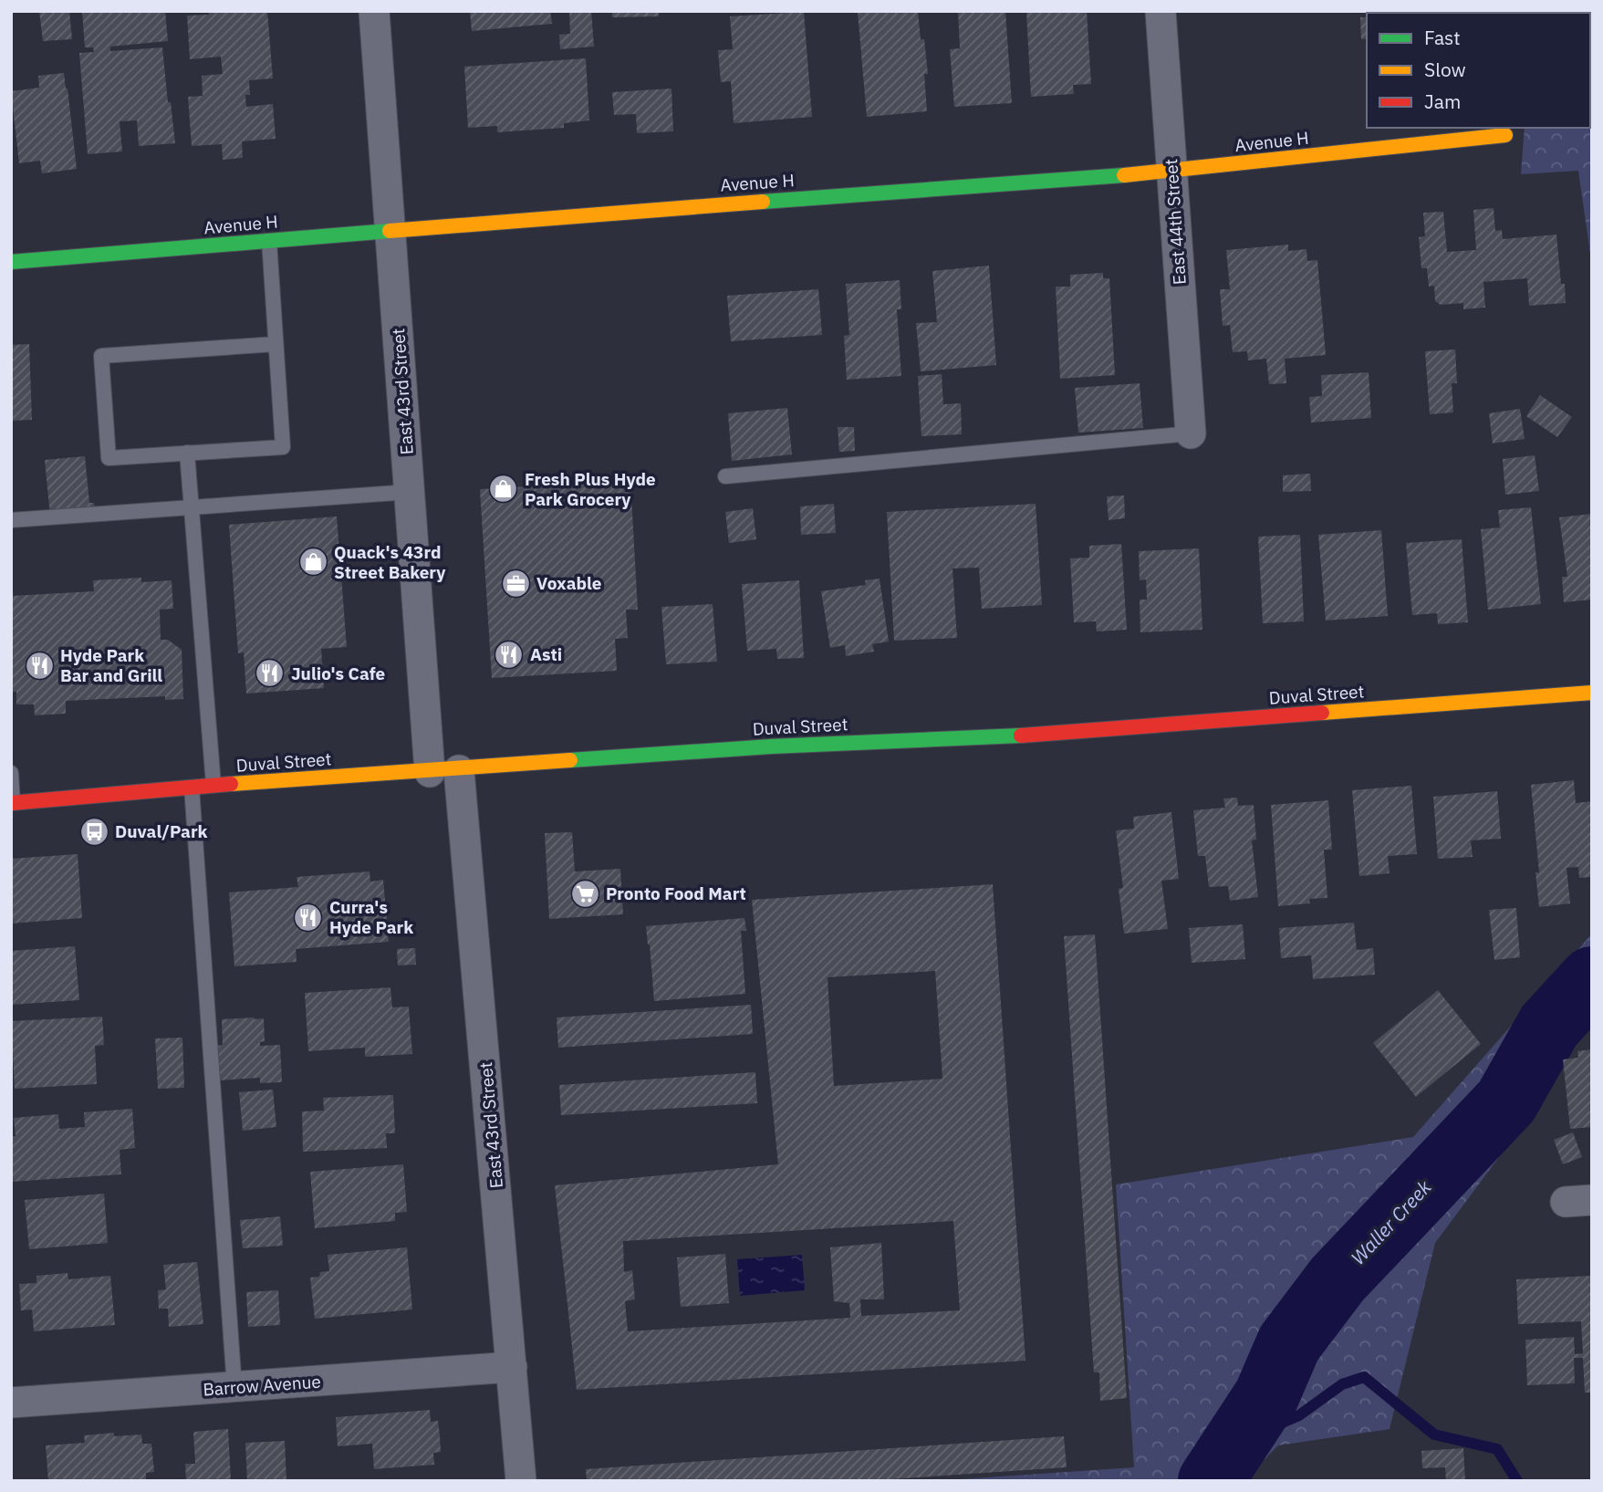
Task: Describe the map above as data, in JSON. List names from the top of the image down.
{
  "streets": {
    "street": [
      "Avenue H",
      "East 44th Street",
      "East 43rd Street",
      "Duval Street",
      "Barrow Avenue"
    ]
  },
  "crossings": [
    ["Avenue H", "East 44th Street"],
    ["Avenue H", "East 43rd Street"],
    ["East 43rd Street", "Duval Street"],
    ["East 43rd Street", "Barrow Avenue"]
  ],
  "water": ["Waller Creek"],
  "places": {
    "shop": ["Fresh Plus Hyde Park Grocery", "Quack's 43rd Street Bakery"],
    "office": ["Voxable"],
    "restaurant": [
      "Asti",
      "Hyde Park Bar and Grill",
      "Julio's Cafe",
      "Curra's Hyde Park"
    ],
    "bus stop": ["Duval/Park"],
    "supermarket": ["Pronto Food Mart"]
  },
  "legend": ["Fast", "Slow", "Jam"]
}
